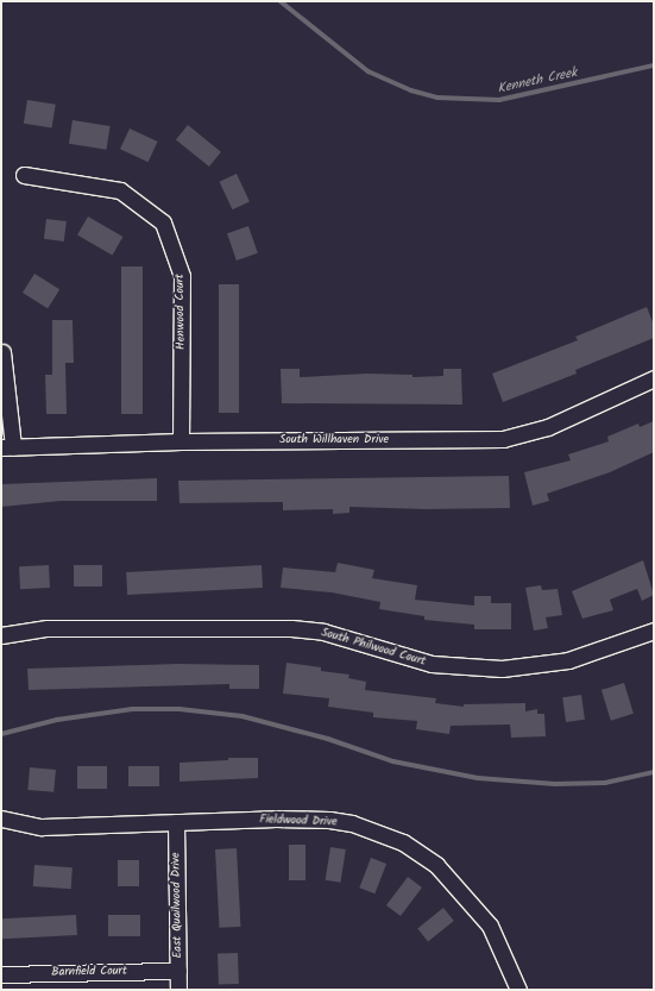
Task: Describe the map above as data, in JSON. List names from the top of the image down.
{
  "streets": {
    "street": [
      "Henwood Court",
      "South Willhaven Drive",
      "South Philwood Court",
      "Fieldwood Drive",
      "East Quailwood Drive",
      "Barnfield Court"
    ]
  },
  "crossings": [
    ["Henwood Court", "South Willhaven Drive"],
    ["Fieldwood Drive", "East Quailwood Drive"],
    ["East Quailwood Drive", "Barnfield Court"]
  ],
  "water": ["Kenneth Creek"]
}
